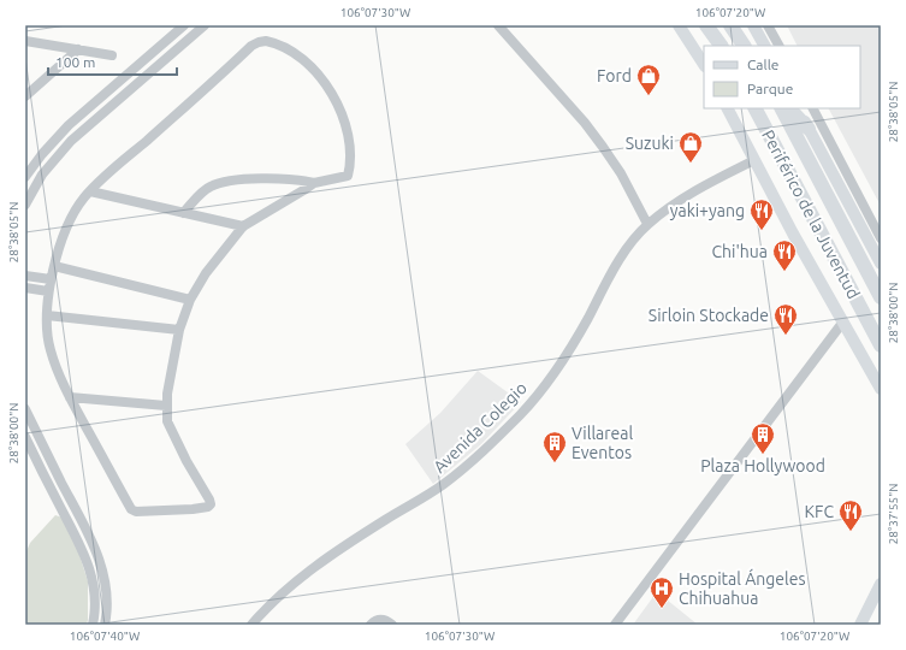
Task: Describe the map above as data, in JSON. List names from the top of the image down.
{
  "streets": {
    "highway": ["Periférico de la Juventud"],
    "street": ["Avenida Colegio"]
  },
  "places": {
    "shop": ["Ford", "Suzuki"],
    "restaurant": [
      "yaki+yang",
      "Chi'hua",
      "Sirloin Stockade",
      "KFC"
    ],
    "building": ["Plaza Hollywood", "Villareal Eventos"],
    "hospital": ["Hospital Ángeles Chihuahua"]
  },
  "legend": ["Calle", "Parque"],
  "scale_bar": "100 m",
  "coordinates": [
    "106°07'30\"W",
    "106°07'20\"W",
    "28°38'05\"N",
    "28°38'00\"N",
    "28°37'55\"N",
    "106°07'40\"W"
  ]
}
